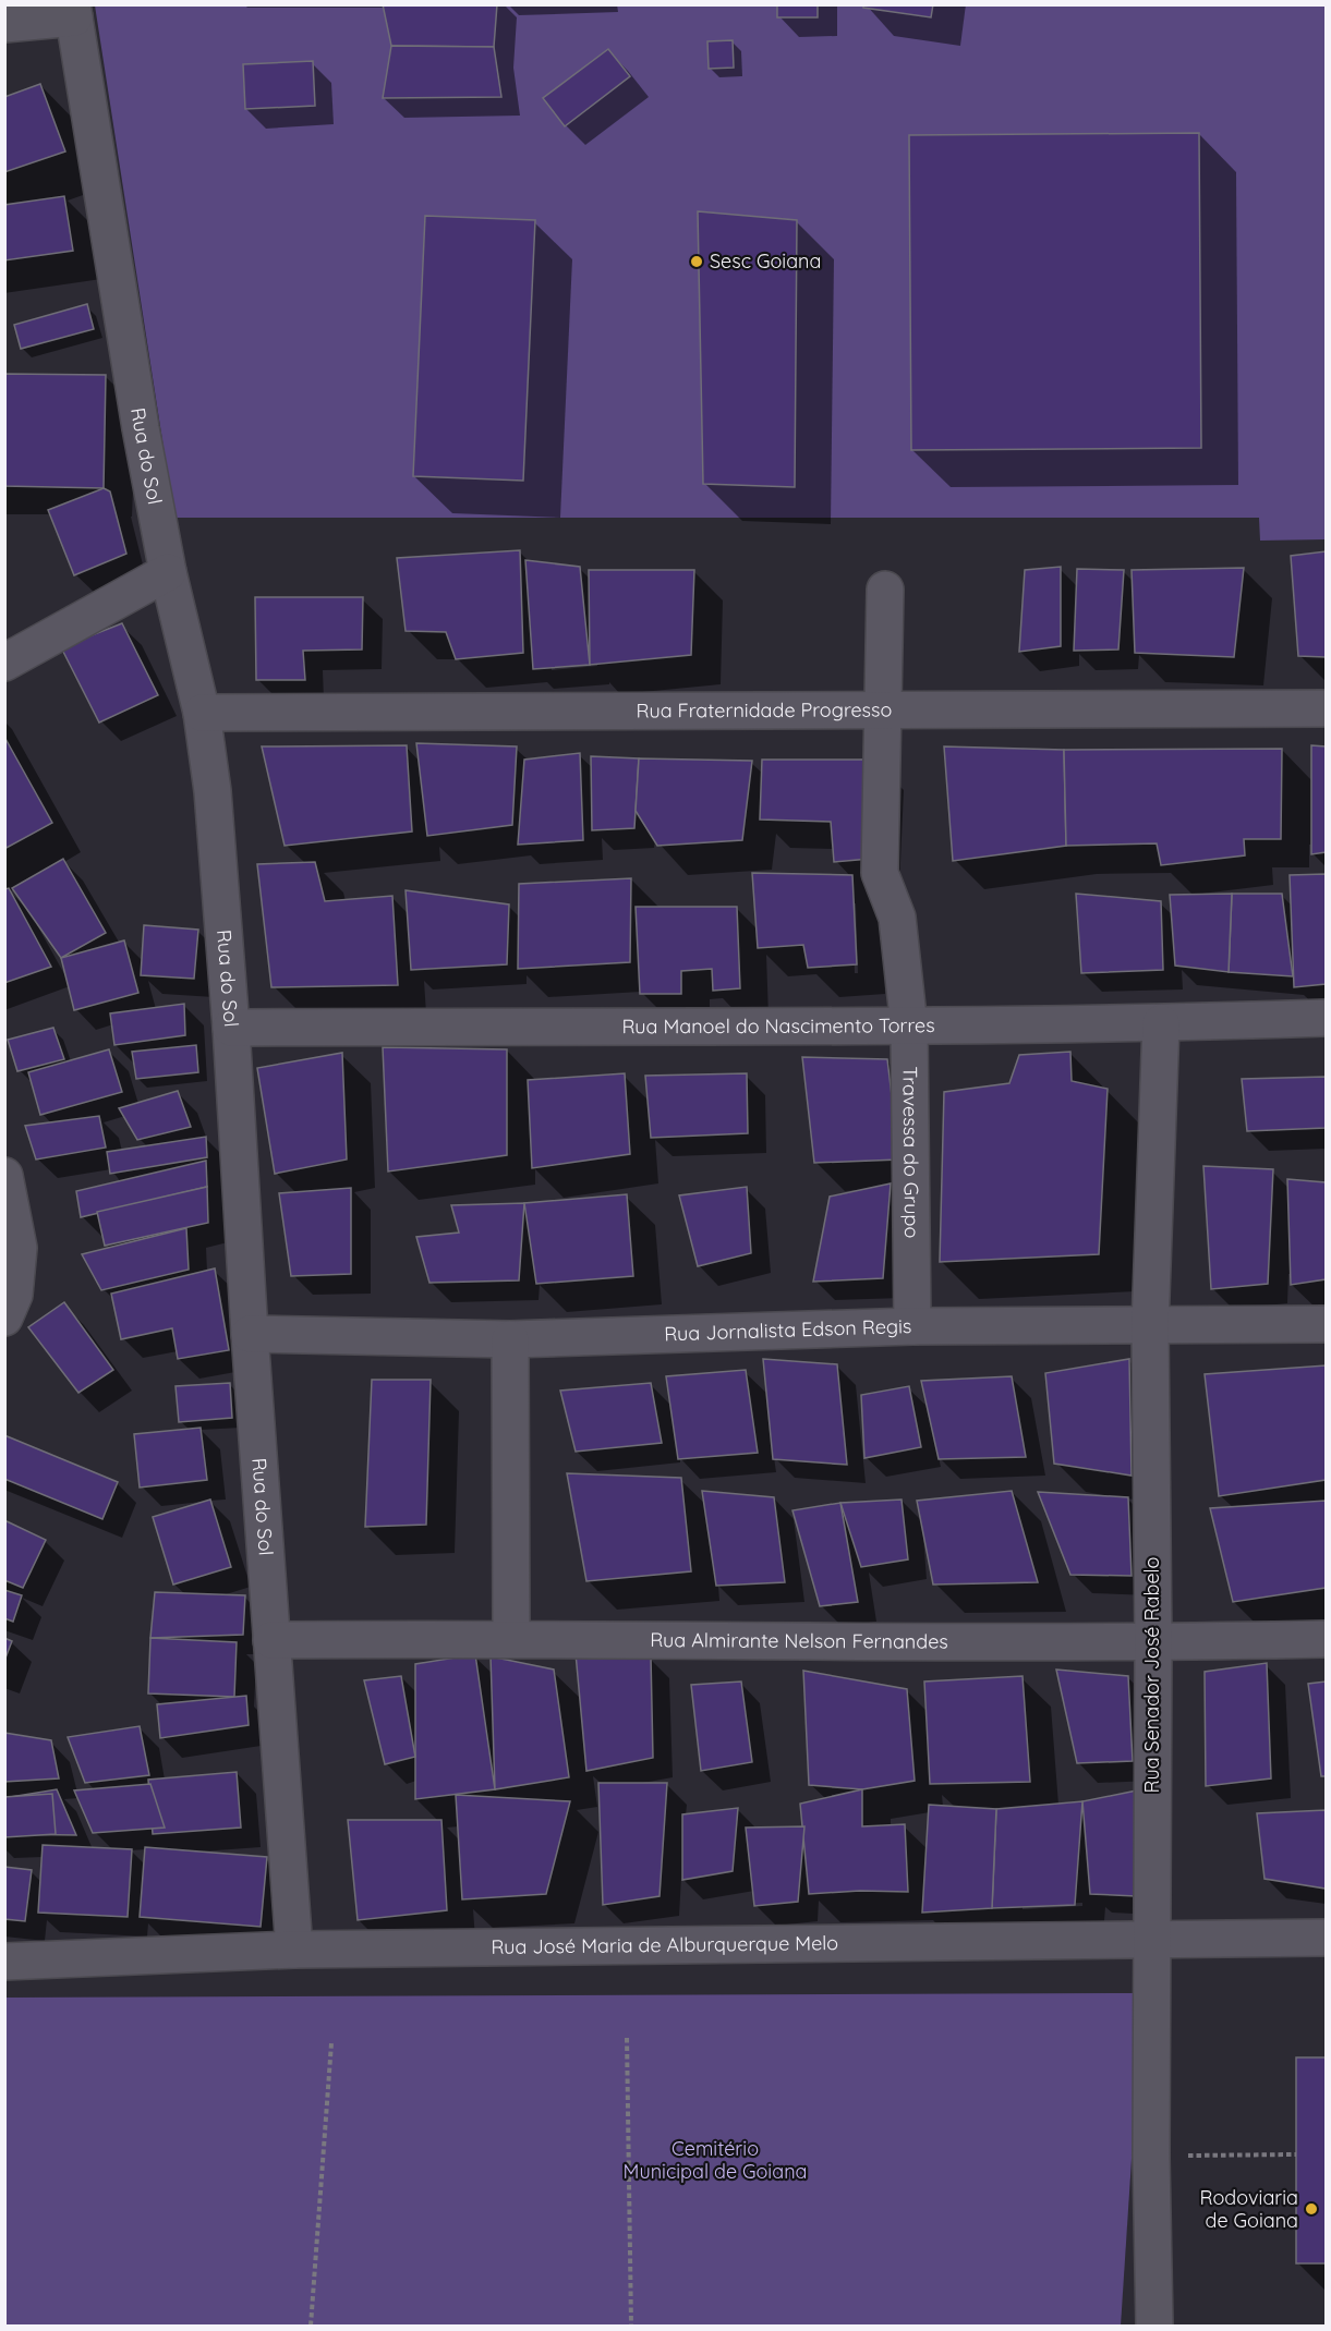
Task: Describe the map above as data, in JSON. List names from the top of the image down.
{
  "streets": {
    "street": [
      "Rua do Sol",
      "Rua Fraternidade Progresso",
      "Rua Manoel do Nascimento Torres",
      "Travessa do Grupo",
      "Rua Jornalista Edson Regis",
      "Rua Almirante Nelson Fernandes",
      "Rua Senador José Rabelo",
      "Rua José Maria de Alburquerque Melo"
    ]
  },
  "crossings": [
    ["Rua do Sol", "Rua Fraternidade Progresso"],
    ["Rua do Sol", "Rua Manoel do Nascimento Torres"],
    ["Rua do Sol", "Rua Jornalista Edson Regis"],
    ["Rua do Sol", "Rua Almirante Nelson Fernandes"],
    ["Rua do Sol", "Rua José Maria de Alburquerque Melo"],
    ["Rua Fraternidade Progresso", "Travessa do Grupo"],
    ["Rua Manoel do Nascimento Torres", "Travessa do Grupo"],
    ["Rua Manoel do Nascimento Torres", "Rua Senador José Rabelo"],
    ["Travessa do Grupo", "Rua Jornalista Edson Regis"],
    ["Rua Jornalista Edson Regis", "Rua Senador José Rabelo"],
    ["Rua Almirante Nelson Fernandes", "Rua Senador José Rabelo"],
    ["Rua Senador José Rabelo", "Rua José Maria de Alburquerque Melo"]
  ],
  "parks": ["Cemitério Municipal de Goiana"],
  "places": ["Sesc Goiana", "Rodoviaria de Goiana"]
}
